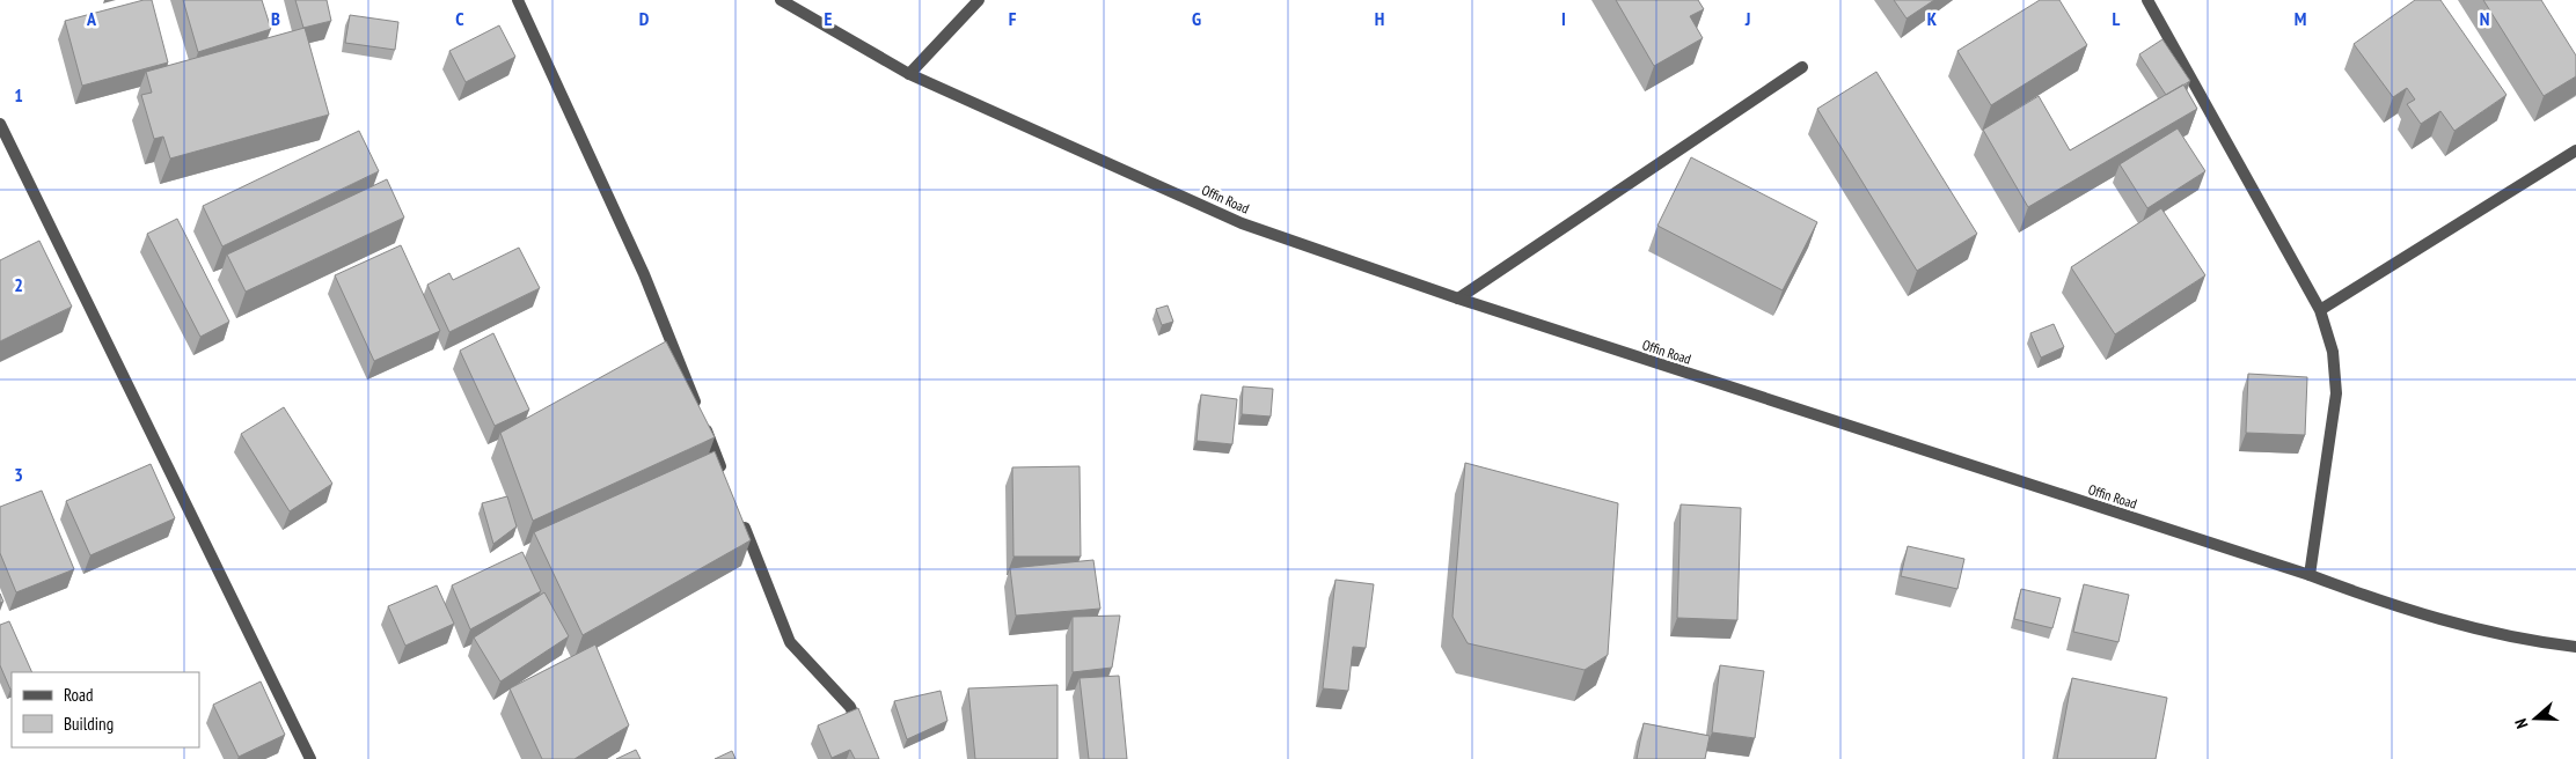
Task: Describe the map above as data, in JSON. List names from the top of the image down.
{
  "streets": {
    "street": ["Offin Road"]
  },
  "legend": ["Road", "Building"],
  "north": "left",
  "grid": {
    "columns": [
      "A",
      "B",
      "C",
      "D",
      "E",
      "F",
      "G",
      "H",
      "I",
      "J",
      "K",
      "L",
      "M",
      "N"
    ],
    "rows": ["1", "2", "3"]
  }
}
